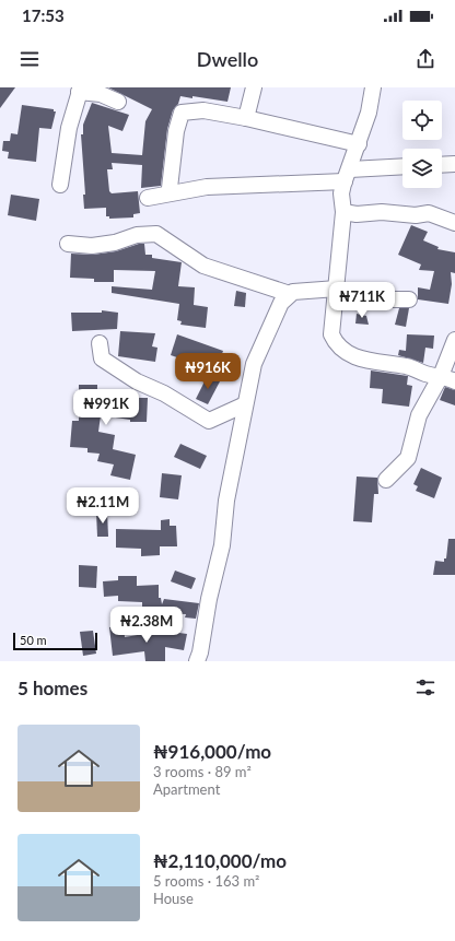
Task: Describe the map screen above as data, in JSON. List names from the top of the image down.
{
  "scale_bar": "50 m",
  "page": {
    "status": "17:53",
    "header": "Dwello",
    "price": [
      "₦711K",
      "₦916K",
      "₦991K",
      "₦2.11M",
      "₦2.38M"
    ],
    "scale": "50 m",
    "heading": "5 homes",
    "list": [
      {
        "name": "₦916,000/mo",
        "note": "3 rooms · 89 m² · Apartment"
      },
      {
        "name": "₦2,110,000/mo",
        "note": "5 rooms · 163 m² · House"
      }
    ]
  }
}
